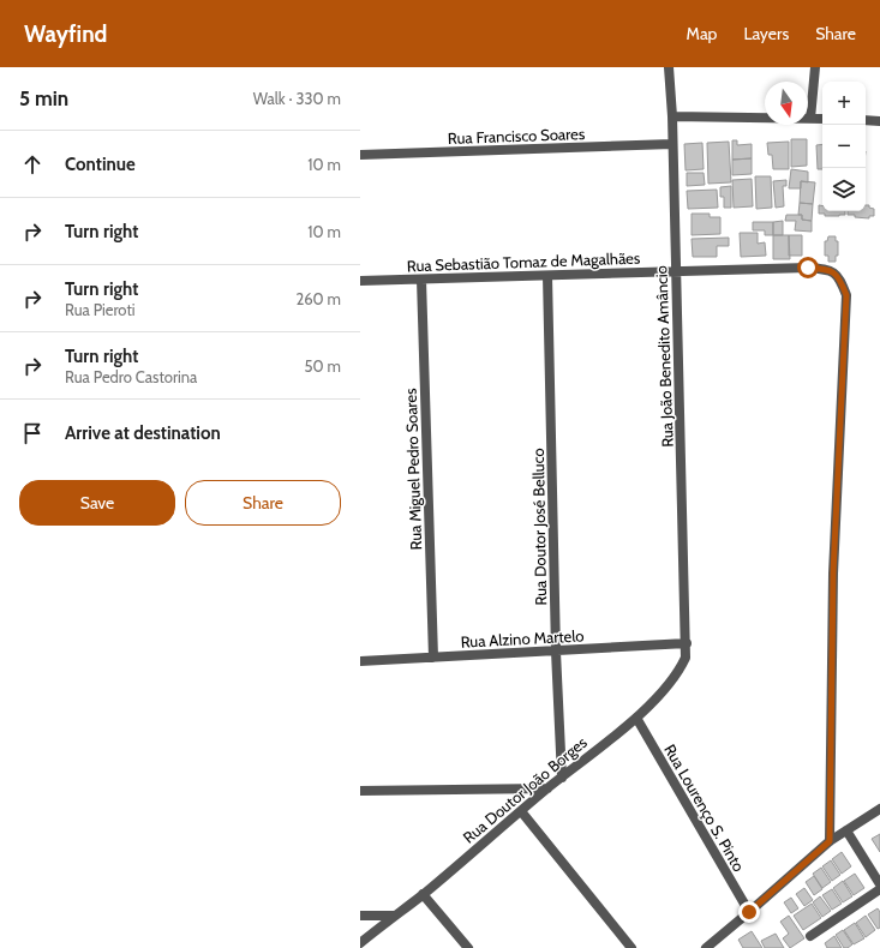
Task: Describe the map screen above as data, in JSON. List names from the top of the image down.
{
  "streets": {
    "street": [
      "Rua Francisco Soares",
      "Rua Sebastião Tomaz de Magalhães",
      "Rua João Benedito Amâncio",
      "Rua Miguel Pedro Soares",
      "Rua Doutor José Belluco",
      "Rua Alzino Martelo",
      "Rua Doutor João Borges",
      "Rua Lourenço S. Pinto"
    ]
  },
  "crossings": [
    ["Rua Francisco Soares", "Rua João Benedito Amâncio"],
    ["Rua Sebastião Tomaz de Magalhães", "Rua João Benedito Amâncio"],
    ["Rua Sebastião Tomaz de Magalhães", "Rua Miguel Pedro Soares"],
    ["Rua Sebastião Tomaz de Magalhães", "Rua Doutor José Belluco"],
    ["Rua João Benedito Amâncio", "Rua Alzino Martelo"],
    ["Rua João Benedito Amâncio", "Rua Doutor João Borges"],
    ["Rua Miguel Pedro Soares", "Rua Alzino Martelo"],
    ["Rua Doutor José Belluco", "Rua Alzino Martelo"],
    ["Rua Doutor José Belluco", "Rua Doutor João Borges"],
    ["Rua Alzino Martelo", "Rua Doutor João Borges"],
    ["Rua Doutor João Borges", "Rua Lourenço S. Pinto"]
  ],
  "north": "bottom",
  "page": {
    "header": "Wayfind",
    "nav": ["Map", "Layers", "Share"],
    "heading": ["5 min", "Walk · 330 m"],
    "map_buttons": ["+", "−"],
    "list": [
      ["Continue", "10 m"],
      ["Turn right", "10 m"],
      ["Turn right", "Rua Pieroti", "260 m"],
      ["Turn right", "Rua Pedro Castorina", "50 m"],
      "Arrive at destination"
    ],
    "buttons": ["Save", "Share"]
  }
}
